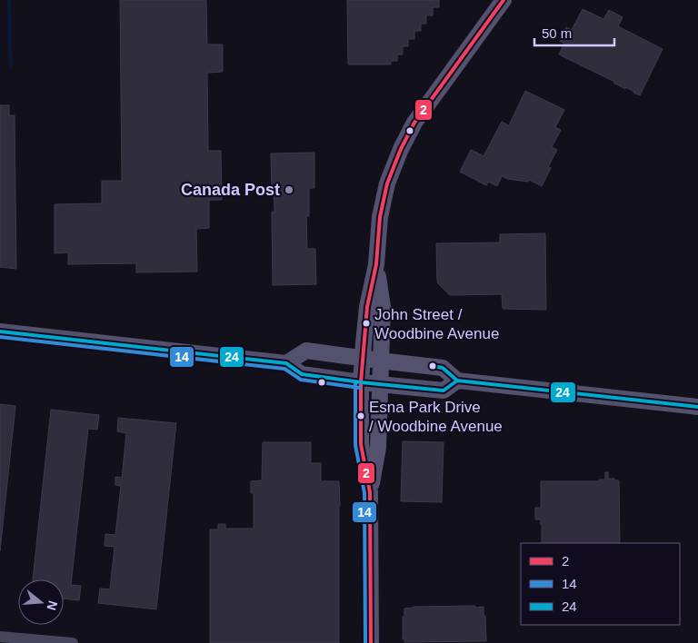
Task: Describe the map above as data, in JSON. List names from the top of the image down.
{
  "places": ["Canada Post", "John Street / Woodbine Avenue", "Esna Park Drive / Woodbine Avenue"],
  "lines": ["transit line 2", "transit line 24", "transit line 14"],
  "legend": ["2", "14", "24"],
  "scale_bar": "50 m",
  "north": "right"
}
